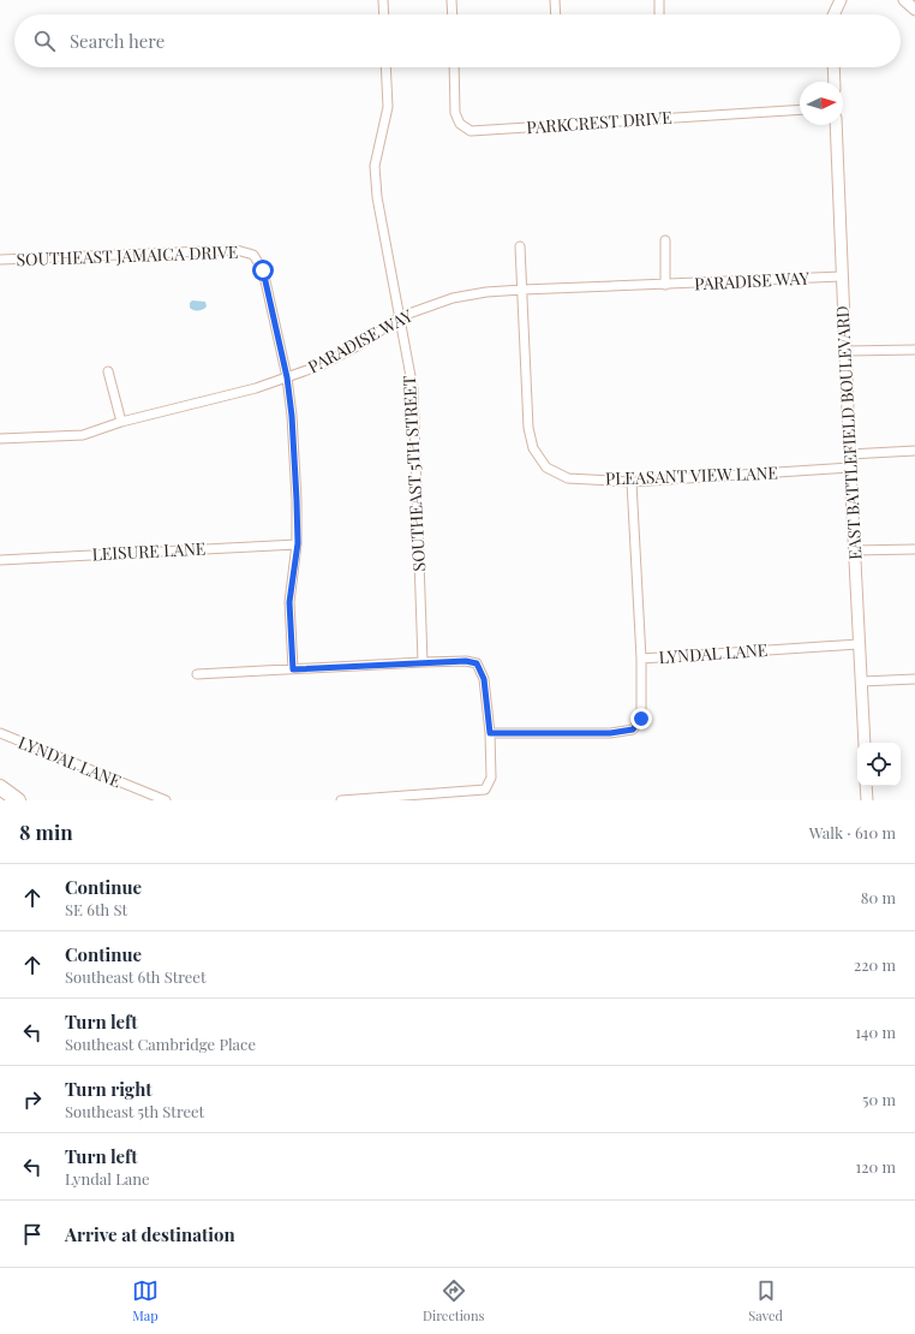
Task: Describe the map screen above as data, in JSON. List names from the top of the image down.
{
  "streets": {
    "street": [
      "PARKCREST DRIVE",
      "SOUTHEAST JAMAICA DRIVE",
      "PARADISE WAY",
      "EAST BATTLEFIELD BOULEVARD",
      "SOUTHEAST 5TH STREET",
      "PLEASANT VIEW LANE",
      "LEISURE LANE",
      "LYNDAL LANE"
    ]
  },
  "crossings": [
    ["SOUTHEAST JAMAICA DRIVE", "PARADISE WAY"],
    ["PARADISE WAY", "EAST BATTLEFIELD BOULEVARD"],
    ["PARADISE WAY", "SOUTHEAST 5TH STREET"],
    ["PARADISE WAY", "PLEASANT VIEW LANE"],
    ["EAST BATTLEFIELD BOULEVARD", "PLEASANT VIEW LANE"],
    ["EAST BATTLEFIELD BOULEVARD", "LYNDAL LANE"]
  ],
  "north": "right",
  "page": {
    "search": "Search here",
    "heading": ["8 min", "Walk · 610 m"],
    "list": [
      ["Continue", "SE 6th St", "80 m"],
      ["Continue", "Southeast 6th Street", "220 m"],
      ["Turn left", "Southeast Cambridge Place", "140 m"],
      ["Turn right", "Southeast 5th Street", "50 m"],
      ["Turn left", "Lyndal Lane", "120 m"],
      "Arrive at destination"
    ],
    "nav": ["Map", "Directions", "Saved"]
  }
}
